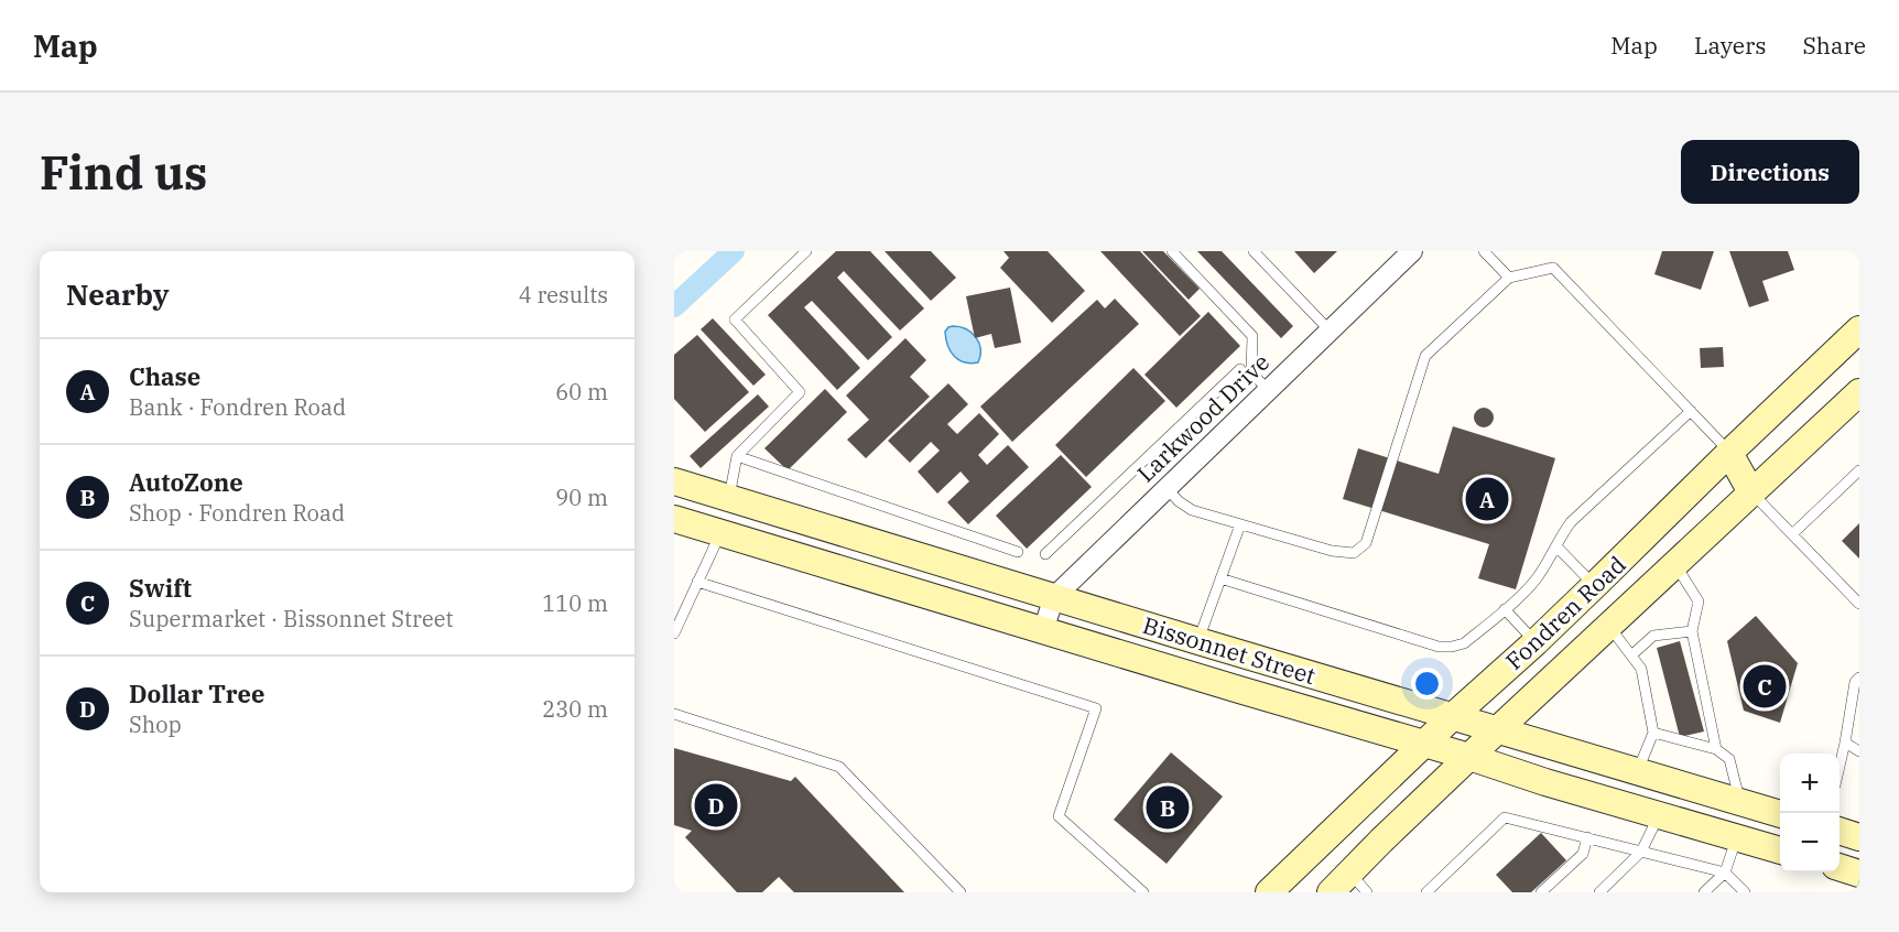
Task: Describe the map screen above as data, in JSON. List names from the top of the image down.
{
  "streets": {
    "main road": ["Fondren Road", "Bissonnet Street"],
    "street": ["Larkwood Drive"]
  },
  "crossings": [
    ["Larkwood Drive", "Bissonnet Street"],
    ["Fondren Road", "Bissonnet Street"]
  ],
  "page": {
    "header": "Map",
    "nav": ["Map", "Layers", "Share"],
    "buttons": "Directions",
    "title": "Find us",
    "heading": ["Nearby", "4 results"],
    "list": [
      {
        "mark": "A",
        "name": "Chase",
        "note": "Bank · Fondren Road",
        "value": "60 m"
      },
      {
        "mark": "B",
        "name": "AutoZone",
        "note": "Shop · Fondren Road",
        "value": "90 m"
      },
      {
        "mark": "C",
        "name": "Swift",
        "note": "Supermarket · Bissonnet Street",
        "value": "110 m"
      },
      {
        "mark": "D",
        "name": "Dollar Tree",
        "note": "Shop",
        "value": "230 m"
      }
    ],
    "pins": [
      "A",
      "C",
      "D",
      "B"
    ],
    "map_buttons": ["+", "−"]
  }
}
